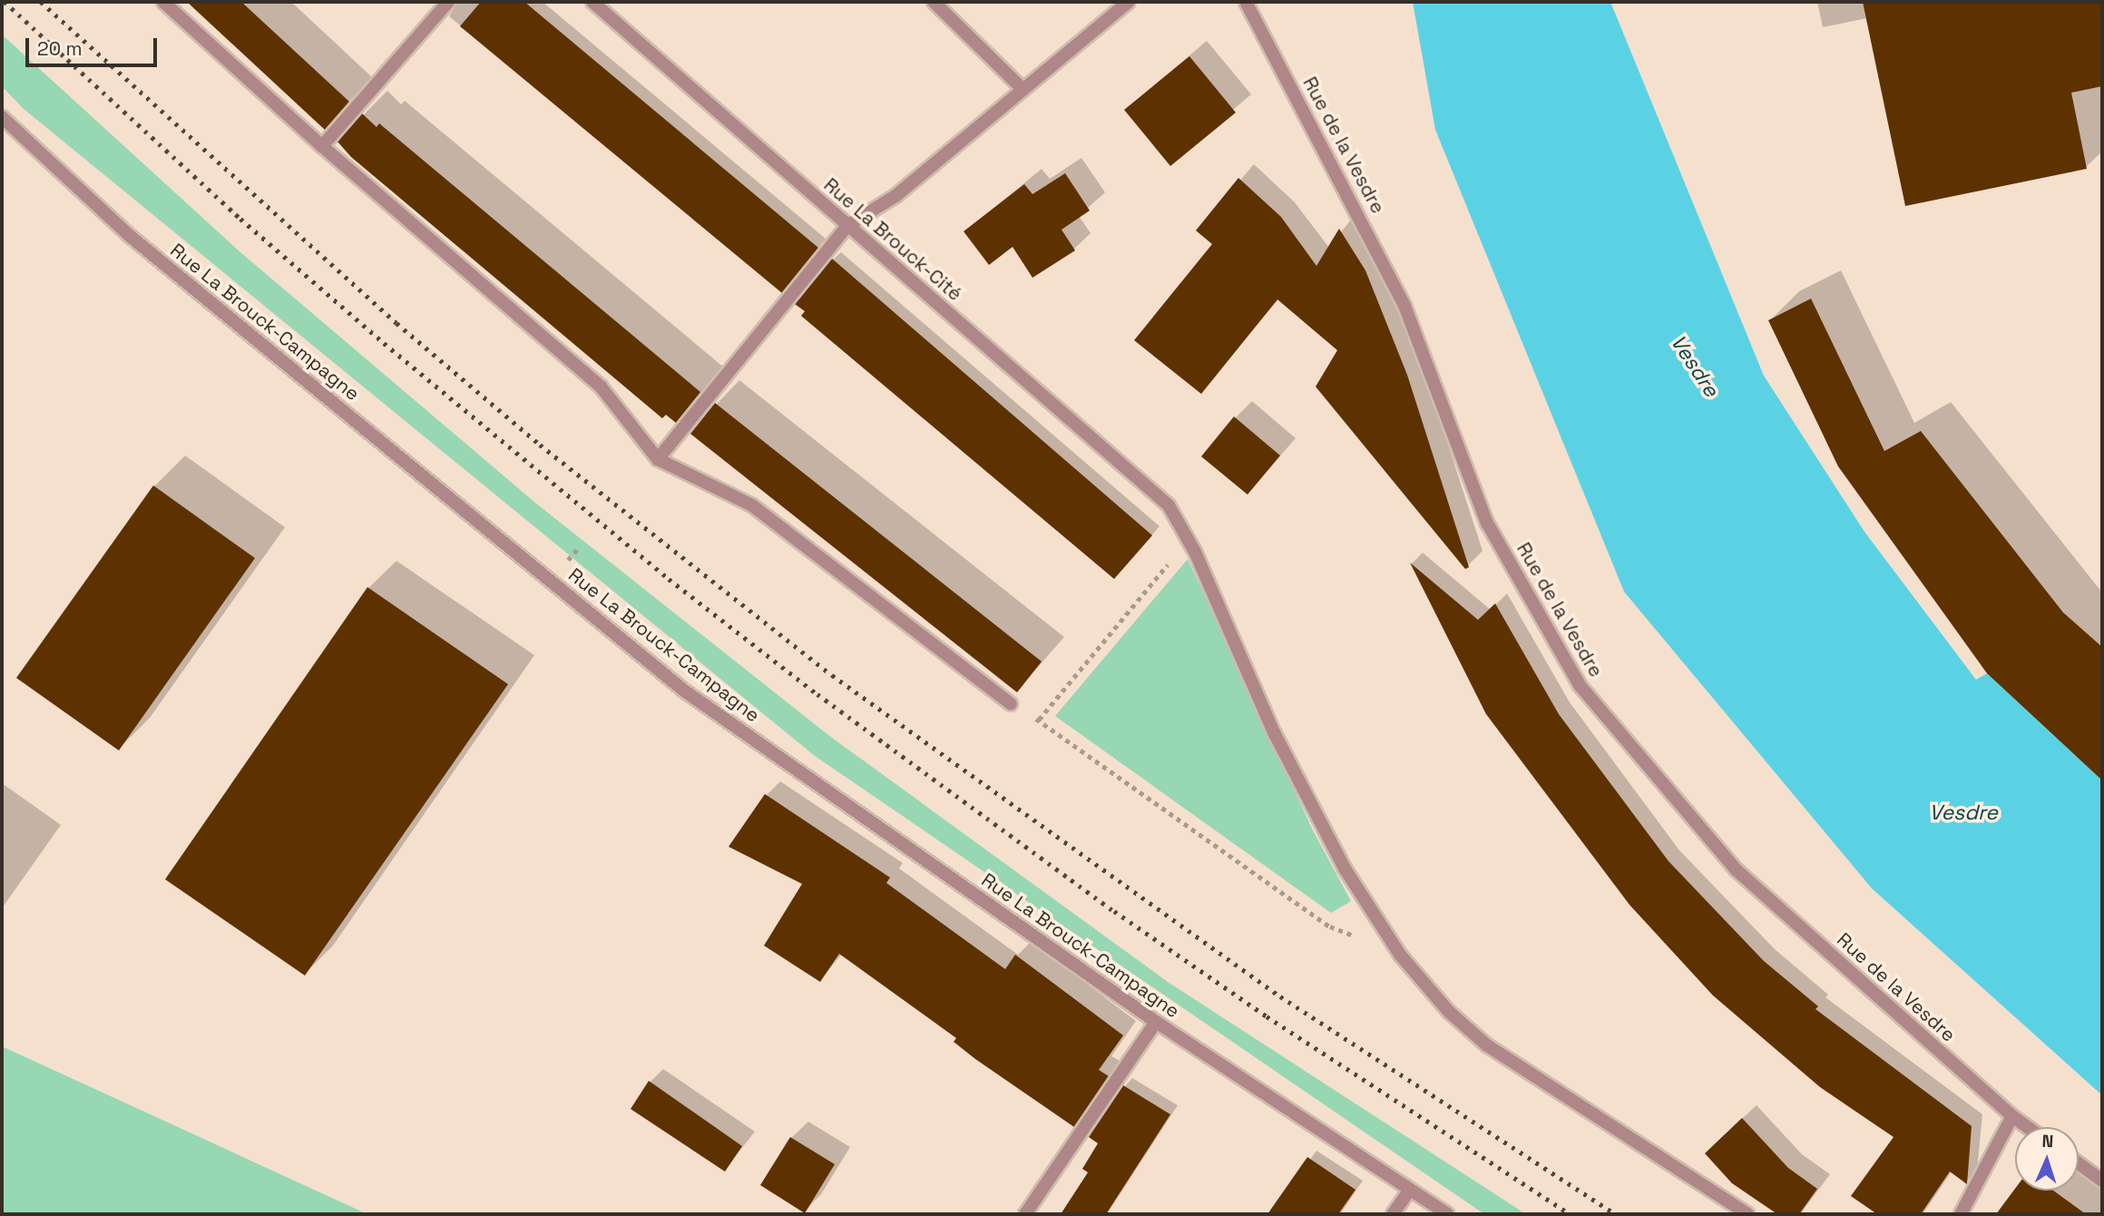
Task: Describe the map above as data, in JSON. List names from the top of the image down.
{
  "streets": {
    "street": ["Rue de la Vesdre", "Rue La Brouck-Cité", "Rue La Brouck-Campagne"]
  },
  "water": ["Vesdre"],
  "scale_bar": "20 m",
  "north": "top"
}
